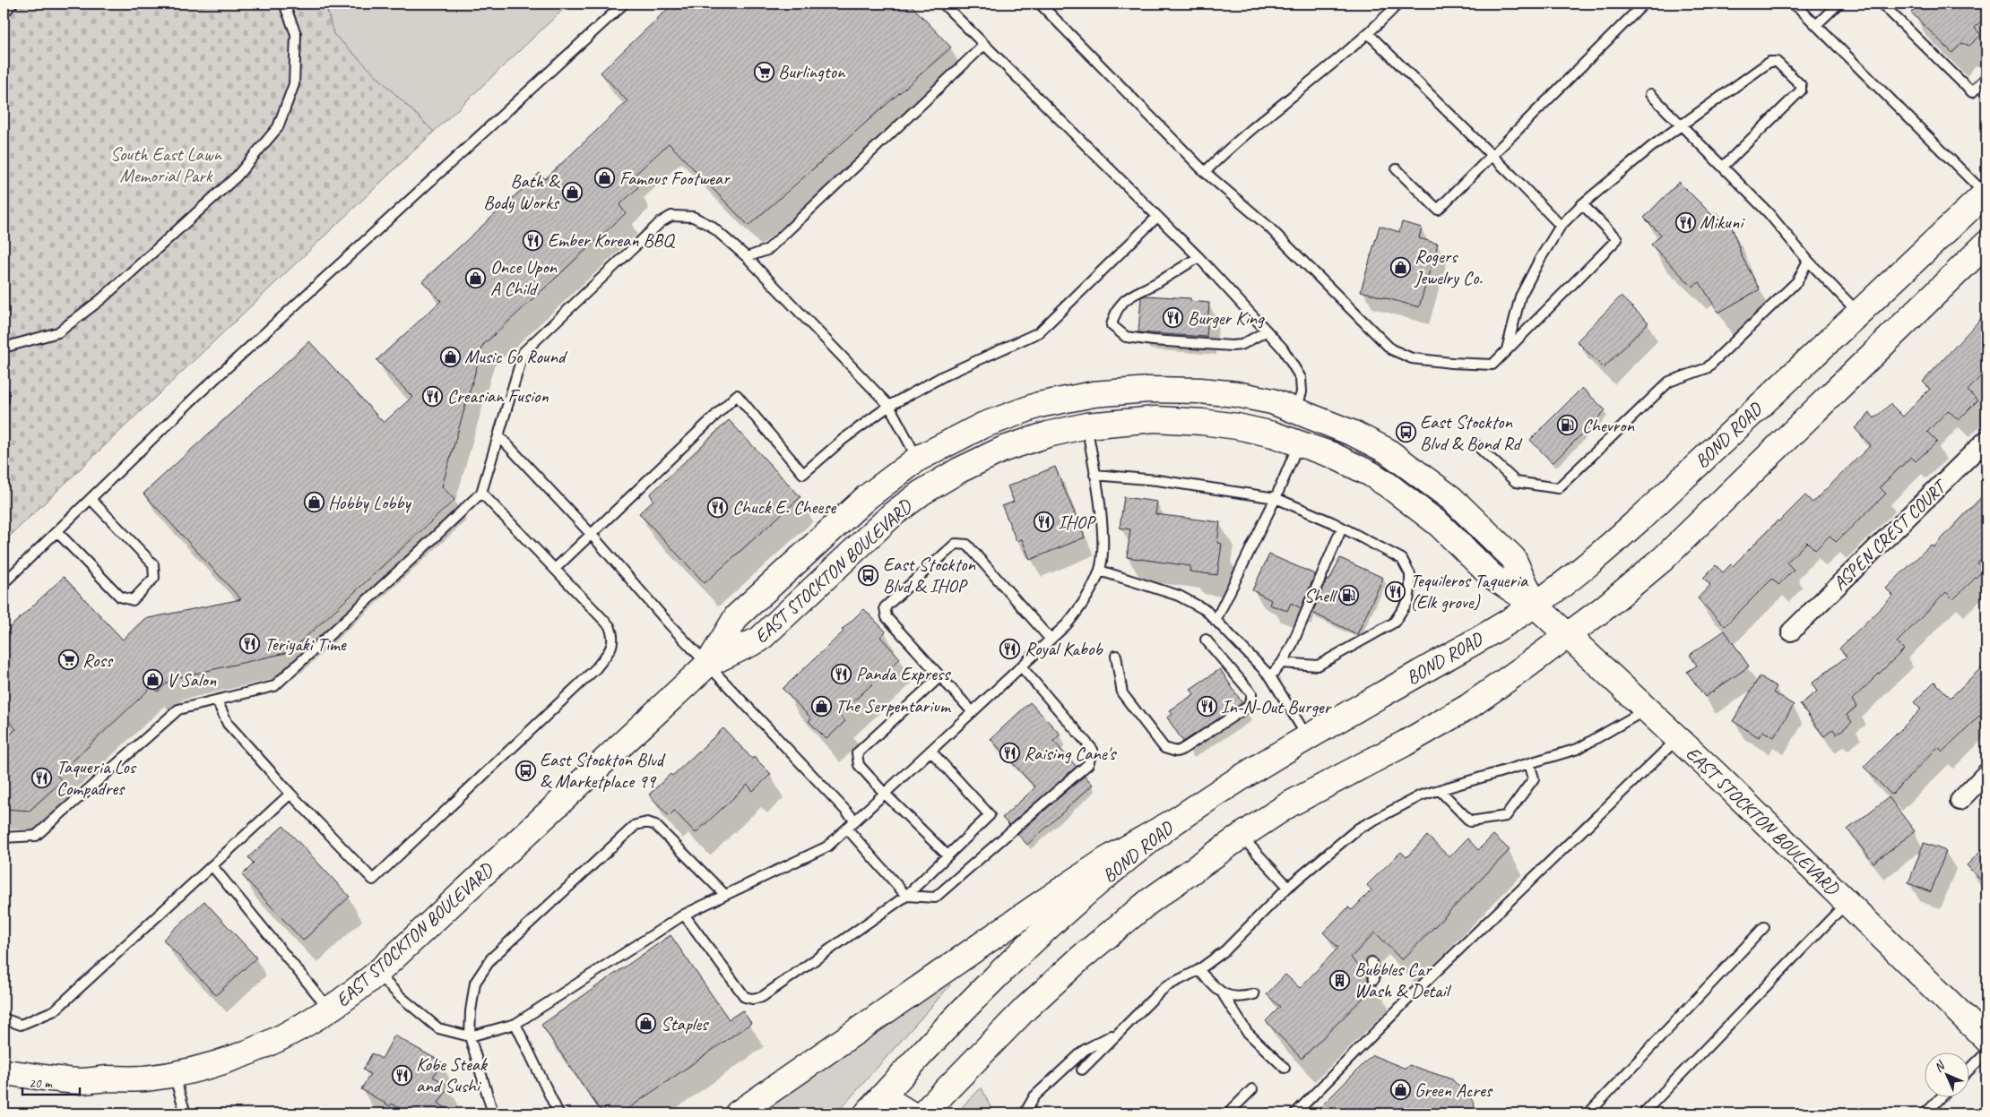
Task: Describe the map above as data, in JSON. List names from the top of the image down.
{
  "streets": {
    "main road": ["BOND ROAD", "EAST STOCKTON BOULEVARD"],
    "street": ["ASPEN CREST COURT"]
  },
  "crossings": [
    ["BOND ROAD", "EAST STOCKTON BOULEVARD"]
  ],
  "parks": ["South East Lawn Memorial Park"],
  "places": {
    "supermarket": ["Burlington", "Ross"],
    "shop": [
      "Famous Footwear",
      "Bath & Body Works",
      "Rogers Jewelry Co.",
      "Once Upon A Child",
      "Music Go Round",
      "Hobby Lobby",
      "V Salon",
      "The Serpentarium",
      "Staples",
      "Green Acres"
    ],
    "restaurant": [
      "Mikuni",
      "Ember Korean BBQ",
      "Burger King",
      "Creasian Fusion",
      "Chuck E. Cheese",
      "IHOP",
      "Tequileros Taqueria (Elk grove)",
      "Teriyaki Time",
      "Royal Kabob",
      "Panda Express",
      "In-N-Out Burger",
      "Raising Cane's",
      "Taqueria Los Compadres",
      "Kobe Steak and Sushi"
    ],
    "fuel station": ["Chevron", "Shell"],
    "bus stop": ["East Stockton Blvd & Bond Rd", "East Stockton Blvd & IHOP", "East Stockton Blvd & Marketplace 99"],
    "building": ["Bubbles Car Wash & Detail"]
  },
  "scale_bar": "20 m",
  "north": "top left"
}
